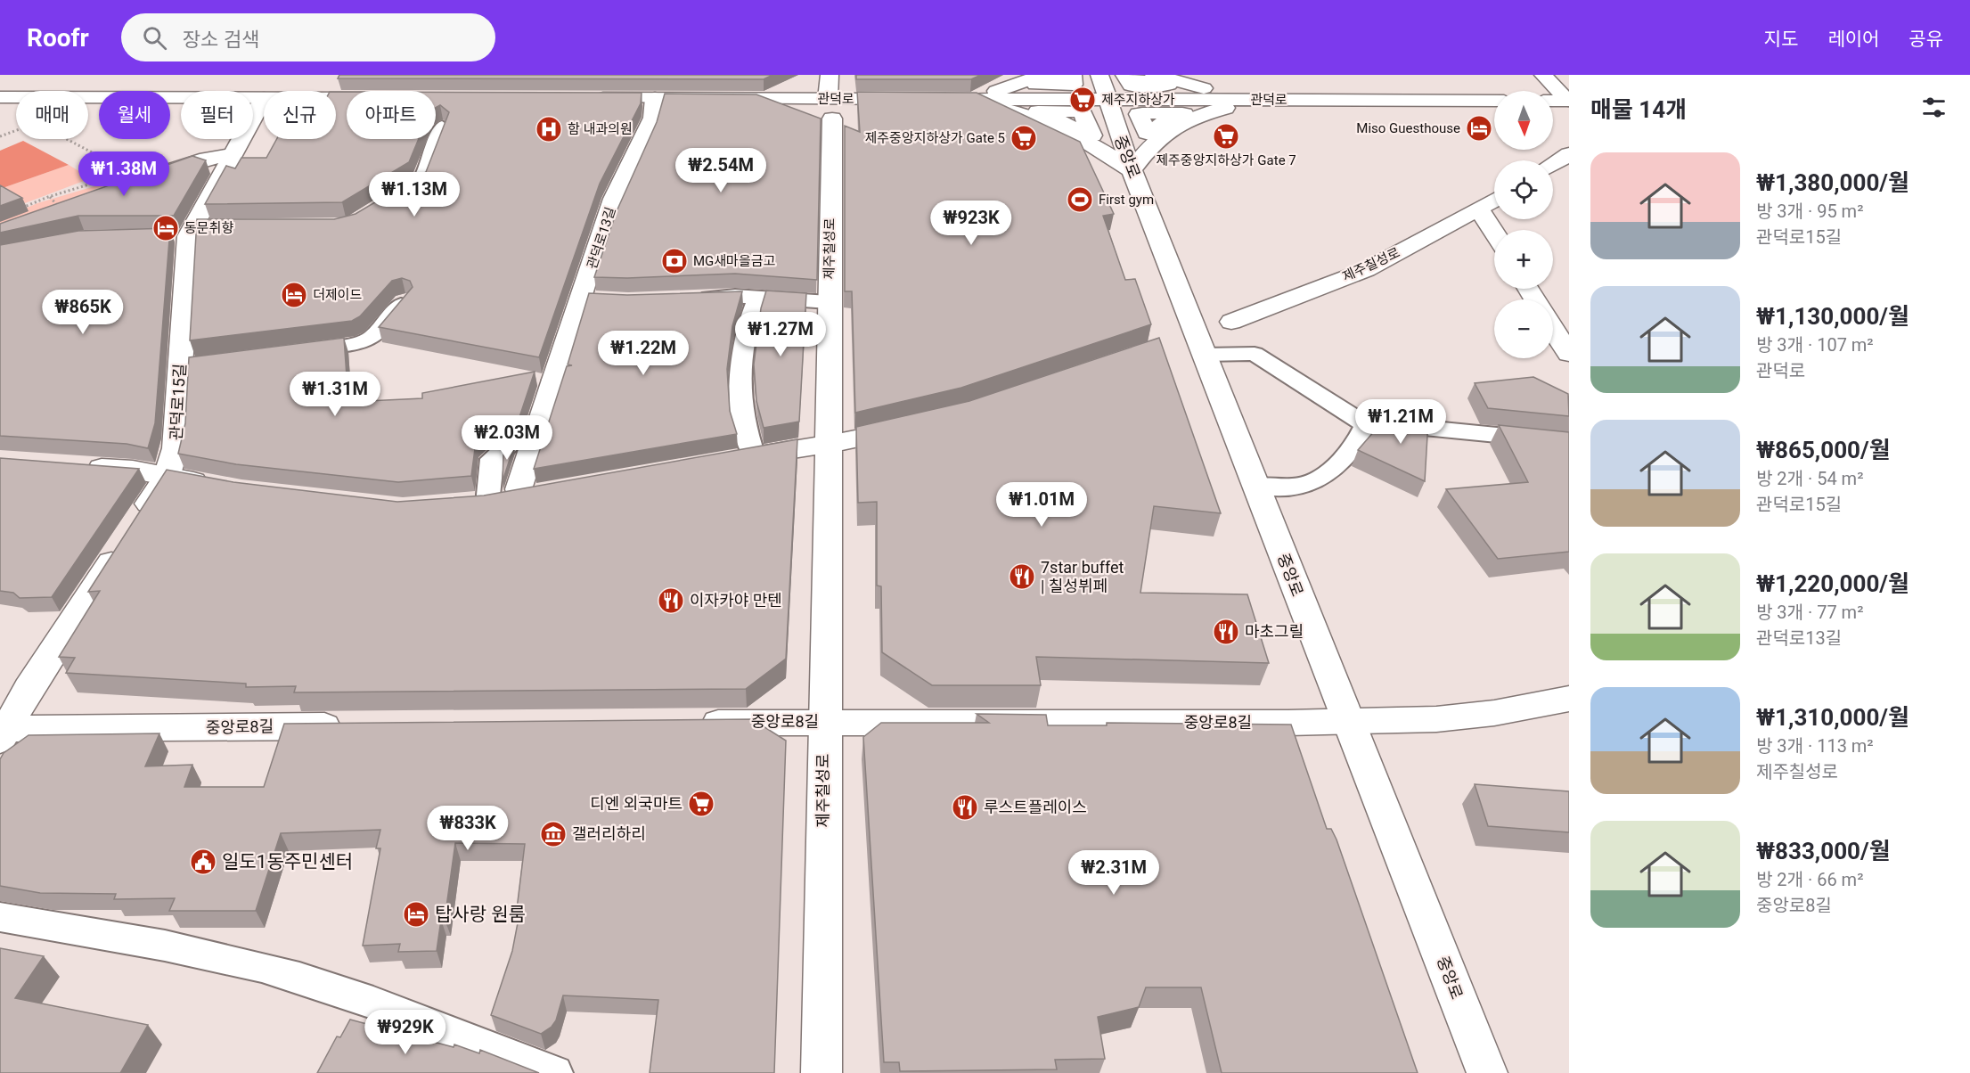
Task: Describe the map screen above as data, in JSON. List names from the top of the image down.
{
  "streets": {
    "street": [
      "관덕로",
      "중앙로",
      "관덕로13길",
      "제주칠성로",
      "관덕로15길",
      "중앙로8길"
    ]
  },
  "crossings": [
    ["관덕로", "중앙로"],
    ["관덕로", "관덕로13길"],
    ["관덕로", "제주칠성로"],
    ["중앙로", "중앙로8길"],
    ["제주칠성로", "중앙로8길"],
    ["관덕로15길", "중앙로8길"]
  ],
  "places": {
    "supermarket": [
      "제주지하상가",
      "제주중앙지하상가 Gate 7",
      "제주중앙지하상가 Gate 5",
      "디엔 외국마트"
    ],
    "hotel": [
      "Miso Guesthouse",
      "동문취향",
      "더제이드",
      "탑사랑 원룸"
    ],
    "hospital": ["함 내과의원"],
    "sports": ["First gym"],
    "bank": ["MG새마을금고"],
    "restaurant": [
      "7star buffet | 칠성뷔페",
      "이자카야 만텐",
      "마초그릴",
      "루스트플레이스"
    ],
    "museum": ["갤러리하리"],
    "public building": ["일도1동주민센터"]
  },
  "north": "bottom",
  "page": {
    "header": "Roofr",
    "search": "장소 검색",
    "nav": ["지도", "레이어", "공유"],
    "heading": "매물 14개",
    "map_buttons": ["+", "−"],
    "chip": [
      "매매",
      "월세",
      "필터",
      "신규",
      "아파트"
    ],
    "list": [
      {
        "name": "₩1,380,000/월",
        "note": "방 3개 · 95 m² · 관덕로15길"
      },
      {
        "name": "₩1,130,000/월",
        "note": "방 3개 · 107 m² · 관덕로"
      },
      {
        "name": "₩865,000/월",
        "note": "방 2개 · 54 m² · 관덕로15길"
      },
      {
        "name": "₩1,220,000/월",
        "note": "방 3개 · 77 m² · 관덕로13길"
      },
      {
        "name": "₩1,310,000/월",
        "note": "방 3개 · 113 m² · 제주칠성로"
      },
      {
        "name": "₩833,000/월",
        "note": "방 2개 · 66 m² · 중앙로8길"
      }
    ],
    "price": [
      "₩2.54M",
      "₩1.38M",
      "₩1.13M",
      "₩923K",
      "₩865K",
      "₩1.27M",
      "₩1.22M",
      "₩1.31M",
      "₩1.21M",
      "₩2.03M",
      "₩1.01M",
      "₩833K",
      "₩2.31M",
      "₩929K"
    ]
  }
}
